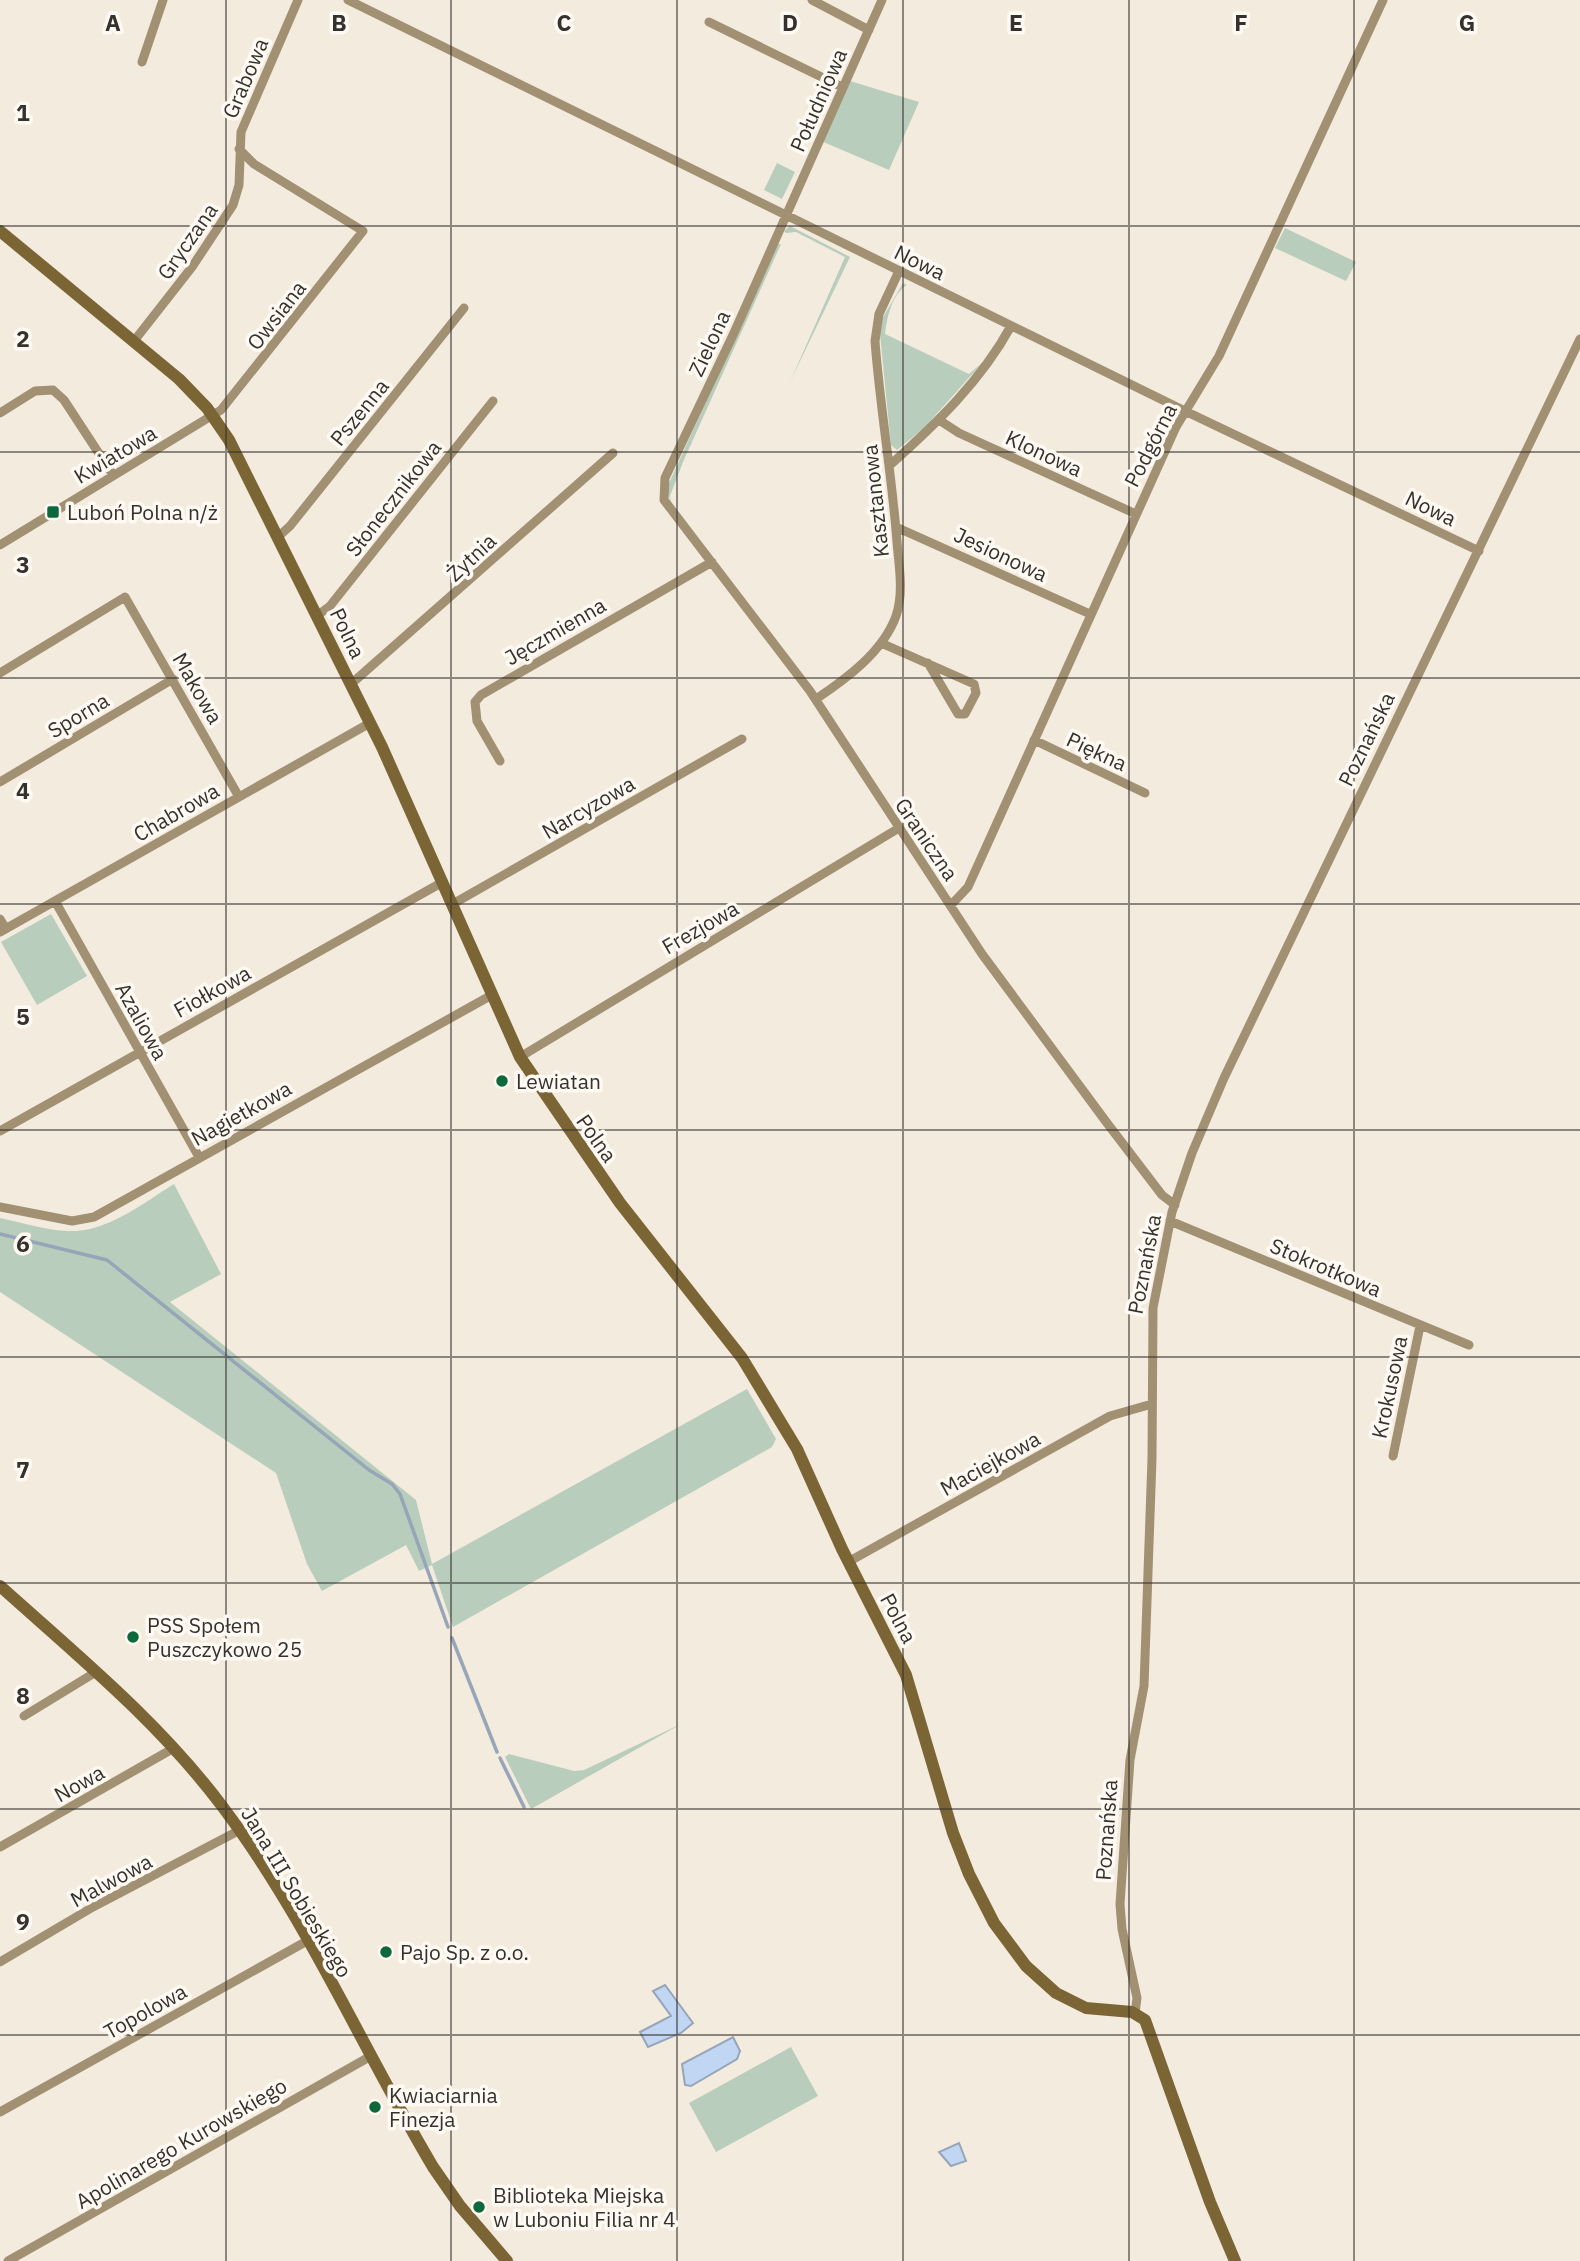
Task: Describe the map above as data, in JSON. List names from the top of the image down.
{
  "streets": {
    "street": [
      "Grabowa",
      "Południowa",
      "Gryczana",
      "Nowa",
      "Owsiana",
      "Zielona",
      "Pszenna",
      "Podgórna",
      "Klonowa",
      "Kwiatowa",
      "Słonecznikowa",
      "Kasztanowa",
      "Jesionowa",
      "Żytnia",
      "Jęczmienna",
      "Polna",
      "Makowa",
      "Sporna",
      "Poznańska",
      "Piękna",
      "Narcyzowa",
      "Chabrowa",
      "Graniczna",
      "Frezjowa",
      "Fiołkowa",
      "Azaliowa",
      "Nagietkowa",
      "Stokrotkowa",
      "Krokusowa",
      "Maciejkowa",
      "Malwowa",
      "Jana III Sobieskiego",
      "Topolowa",
      "Apolinarego Kurowskiego"
    ]
  },
  "crossings": [
    ["Grabowa", "Gryczana"],
    ["Grabowa", "Owsiana"],
    ["Południowa", "Nowa"],
    ["Południowa", "Zielona"],
    ["Gryczana", "Polna"],
    ["Nowa", "Zielona"],
    ["Nowa", "Podgórna"],
    ["Nowa", "Kasztanowa"],
    ["Nowa", "Poznańska"],
    ["Nowa", "Jana III Sobieskiego"],
    ["Owsiana", "Kwiatowa"],
    ["Owsiana", "Polna"],
    ["Zielona", "Graniczna"],
    ["Pszenna", "Polna"],
    ["Podgórna", "Klonowa"],
    ["Podgórna", "Jesionowa"],
    ["Podgórna", "Piękna"],
    ["Podgórna", "Graniczna"],
    ["Kwiatowa", "Polna"],
    ["Słonecznikowa", "Polna"],
    ["Kasztanowa", "Jesionowa"],
    ["Kasztanowa", "Graniczna"],
    ["Żytnia", "Polna"],
    ["Jęczmienna", "Graniczna"],
    ["Polna", "Poznańska"],
    ["Polna", "Narcyzowa"],
    ["Polna", "Chabrowa"],
    ["Polna", "Frezjowa"],
    ["Polna", "Fiołkowa"],
    ["Polna", "Nagietkowa"],
    ["Polna", "Maciejkowa"],
    ["Makowa", "Sporna"],
    ["Makowa", "Chabrowa"],
    ["Poznańska", "Graniczna"],
    ["Poznańska", "Stokrotkowa"],
    ["Poznańska", "Maciejkowa"],
    ["Chabrowa", "Azaliowa"],
    ["Graniczna", "Frezjowa"],
    ["Fiołkowa", "Azaliowa"],
    ["Azaliowa", "Nagietkowa"],
    ["Stokrotkowa", "Krokusowa"],
    ["Malwowa", "Jana III Sobieskiego"],
    ["Jana III Sobieskiego", "Topolowa"],
    ["Jana III Sobieskiego", "Apolinarego Kurowskiego"]
  ],
  "places": {
    "transit": ["Luboń Polna n/ż"],
    "other": [
      "Lewiatan",
      "PSS Społem Puszczykowo 25",
      "Pajo Sp. z o.o.",
      "Kwiaciarnia Finezja",
      "Biblioteka Miejska w Luboniu Filia nr 4"
    ]
  },
  "grid": {
    "columns": [
      "A",
      "B",
      "C",
      "D",
      "E",
      "F",
      "G"
    ],
    "rows": [
      "1",
      "2",
      "3",
      "4",
      "5",
      "6",
      "7",
      "8",
      "9"
    ]
  }
}
